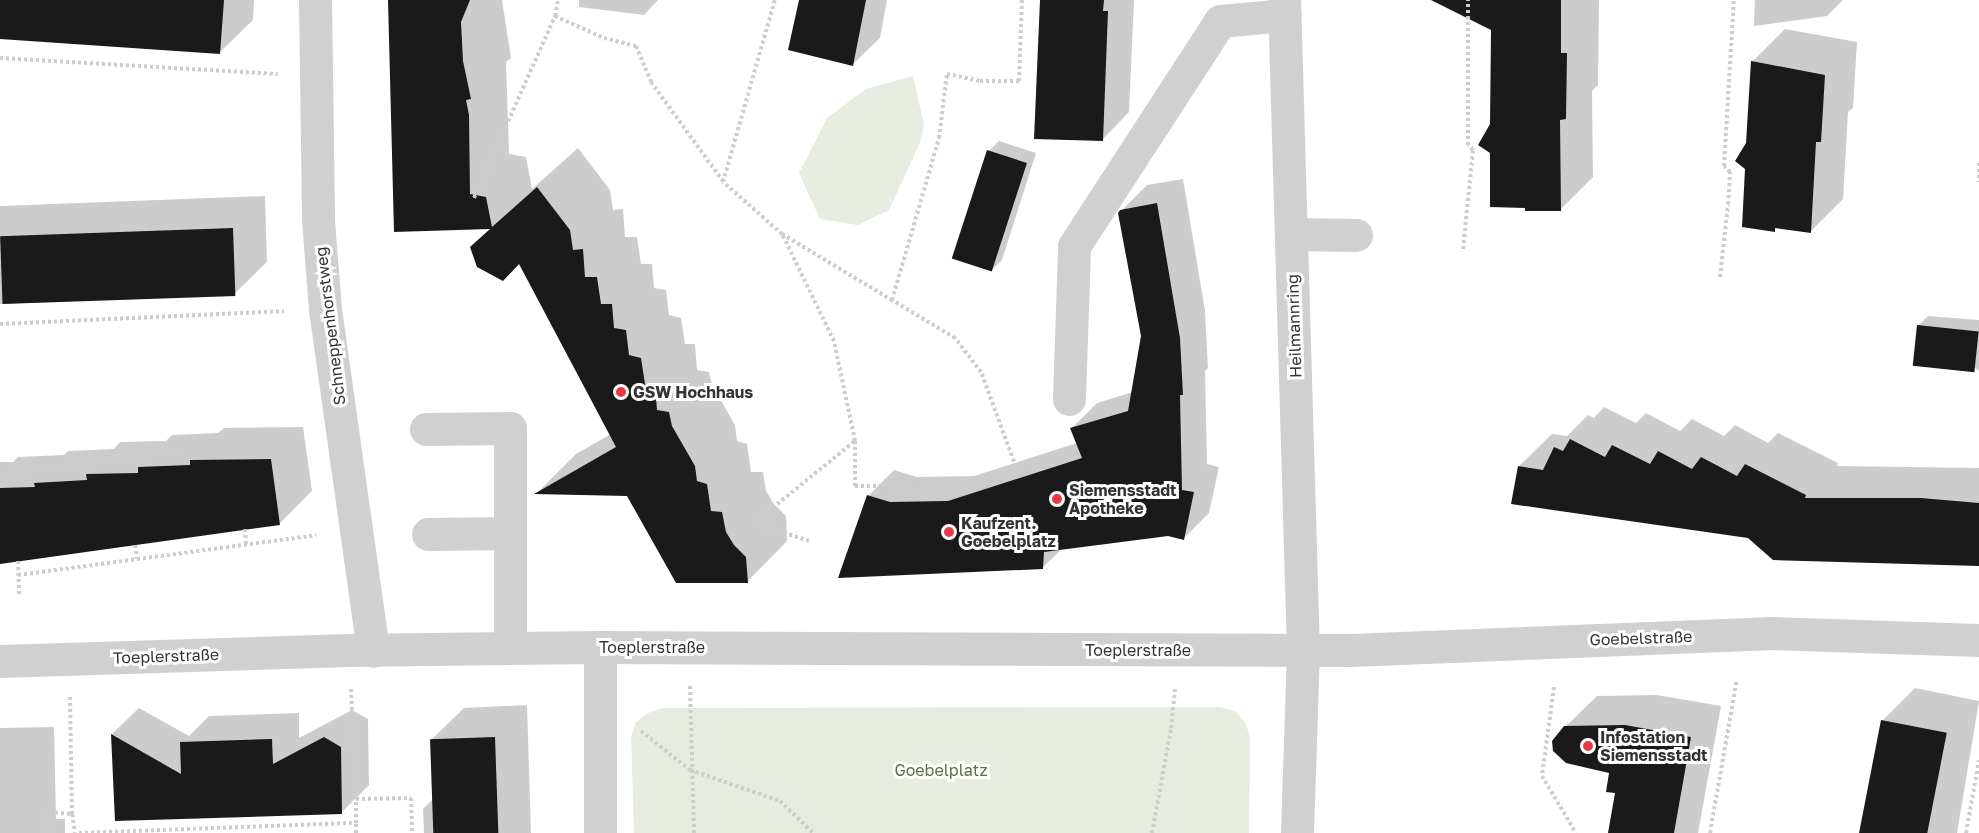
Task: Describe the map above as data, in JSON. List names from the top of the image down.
{
  "streets": {
    "street": [
      "Schneppenhorstweg",
      "Heilmannring",
      "Goebelstraße",
      "Toeplerstraße"
    ]
  },
  "crossings": [
    ["Schneppenhorstweg", "Toeplerstraße"],
    ["Heilmannring", "Goebelstraße"],
    ["Heilmannring", "Toeplerstraße"],
    ["Goebelstraße", "Toeplerstraße"]
  ],
  "parks": ["Goebelplatz"],
  "places": [
    "GSW Hochhaus",
    "Siemensstadt Apotheke",
    "Kaufzent. Goebelplatz",
    "Infostation Siemensstadt"
  ]
}
